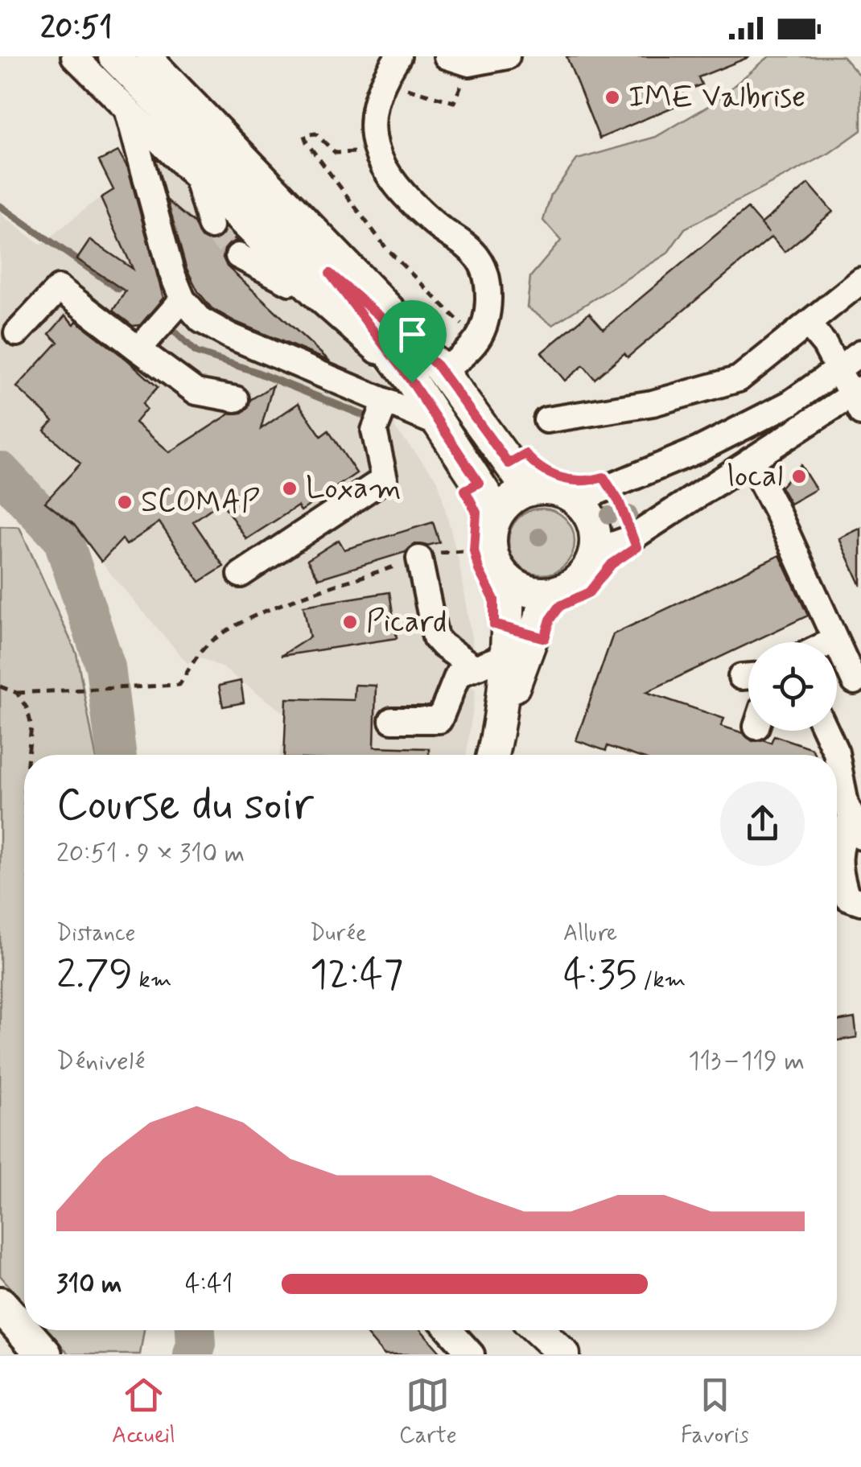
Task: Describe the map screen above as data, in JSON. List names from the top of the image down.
{
  "places": [
    "IME Valbrise",
    "local",
    "Loxam",
    "SCOMAP",
    "Picard"
  ],
  "page": {
    "status": "20:51",
    "heading": ["Course du soir", "20:51 · 9 × 310 m"],
    "stats": [
      ["Distance", "2.79 km"],
      ["Durée", "12:47"],
      ["Allure", "4:35 /km"]
    ],
    "chart": ["Dénivelé", "113–119 m"],
    "list": [
      {
        "name": "310 m",
        "note": "4:41"
      }
    ],
    "tabs": ["Accueil", "Carte", "Favoris"]
  }
}
